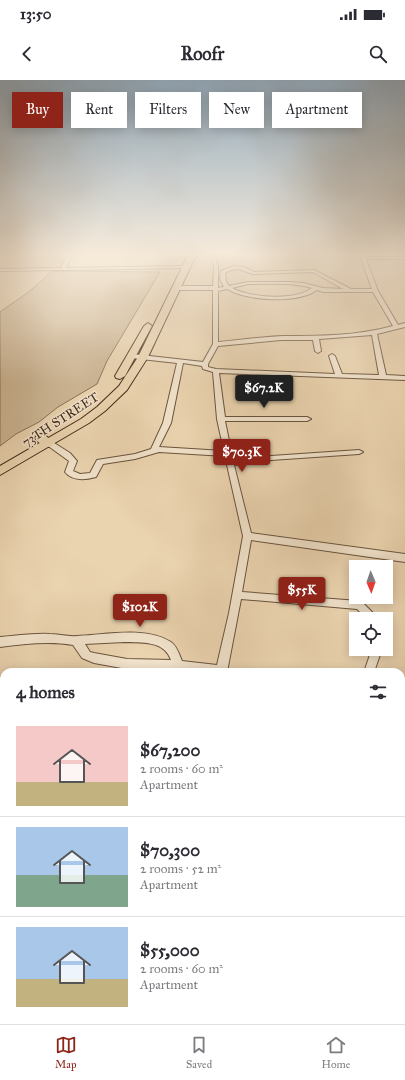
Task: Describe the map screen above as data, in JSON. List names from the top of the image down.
{
  "streets": {
    "main road": ["73TH STREET"]
  },
  "north": "bottom",
  "page": {
    "status": "13:50",
    "header": "Roofr",
    "chip": [
      "Buy",
      "Rent",
      "Filters",
      "New",
      "Apartment"
    ],
    "price": [
      "$67.2K",
      "$70.3K",
      "$55K",
      "$102K"
    ],
    "heading": "4 homes",
    "list": [
      {
        "name": "$67,200",
        "note": "2 rooms · 60 m² · Apartment"
      },
      {
        "name": "$70,300",
        "note": "2 rooms · 52 m² · Apartment"
      },
      {
        "name": "$55,000",
        "note": "2 rooms · 60 m² · Apartment"
      }
    ],
    "tabs": ["Map", "Saved", "Home"]
  }
}
